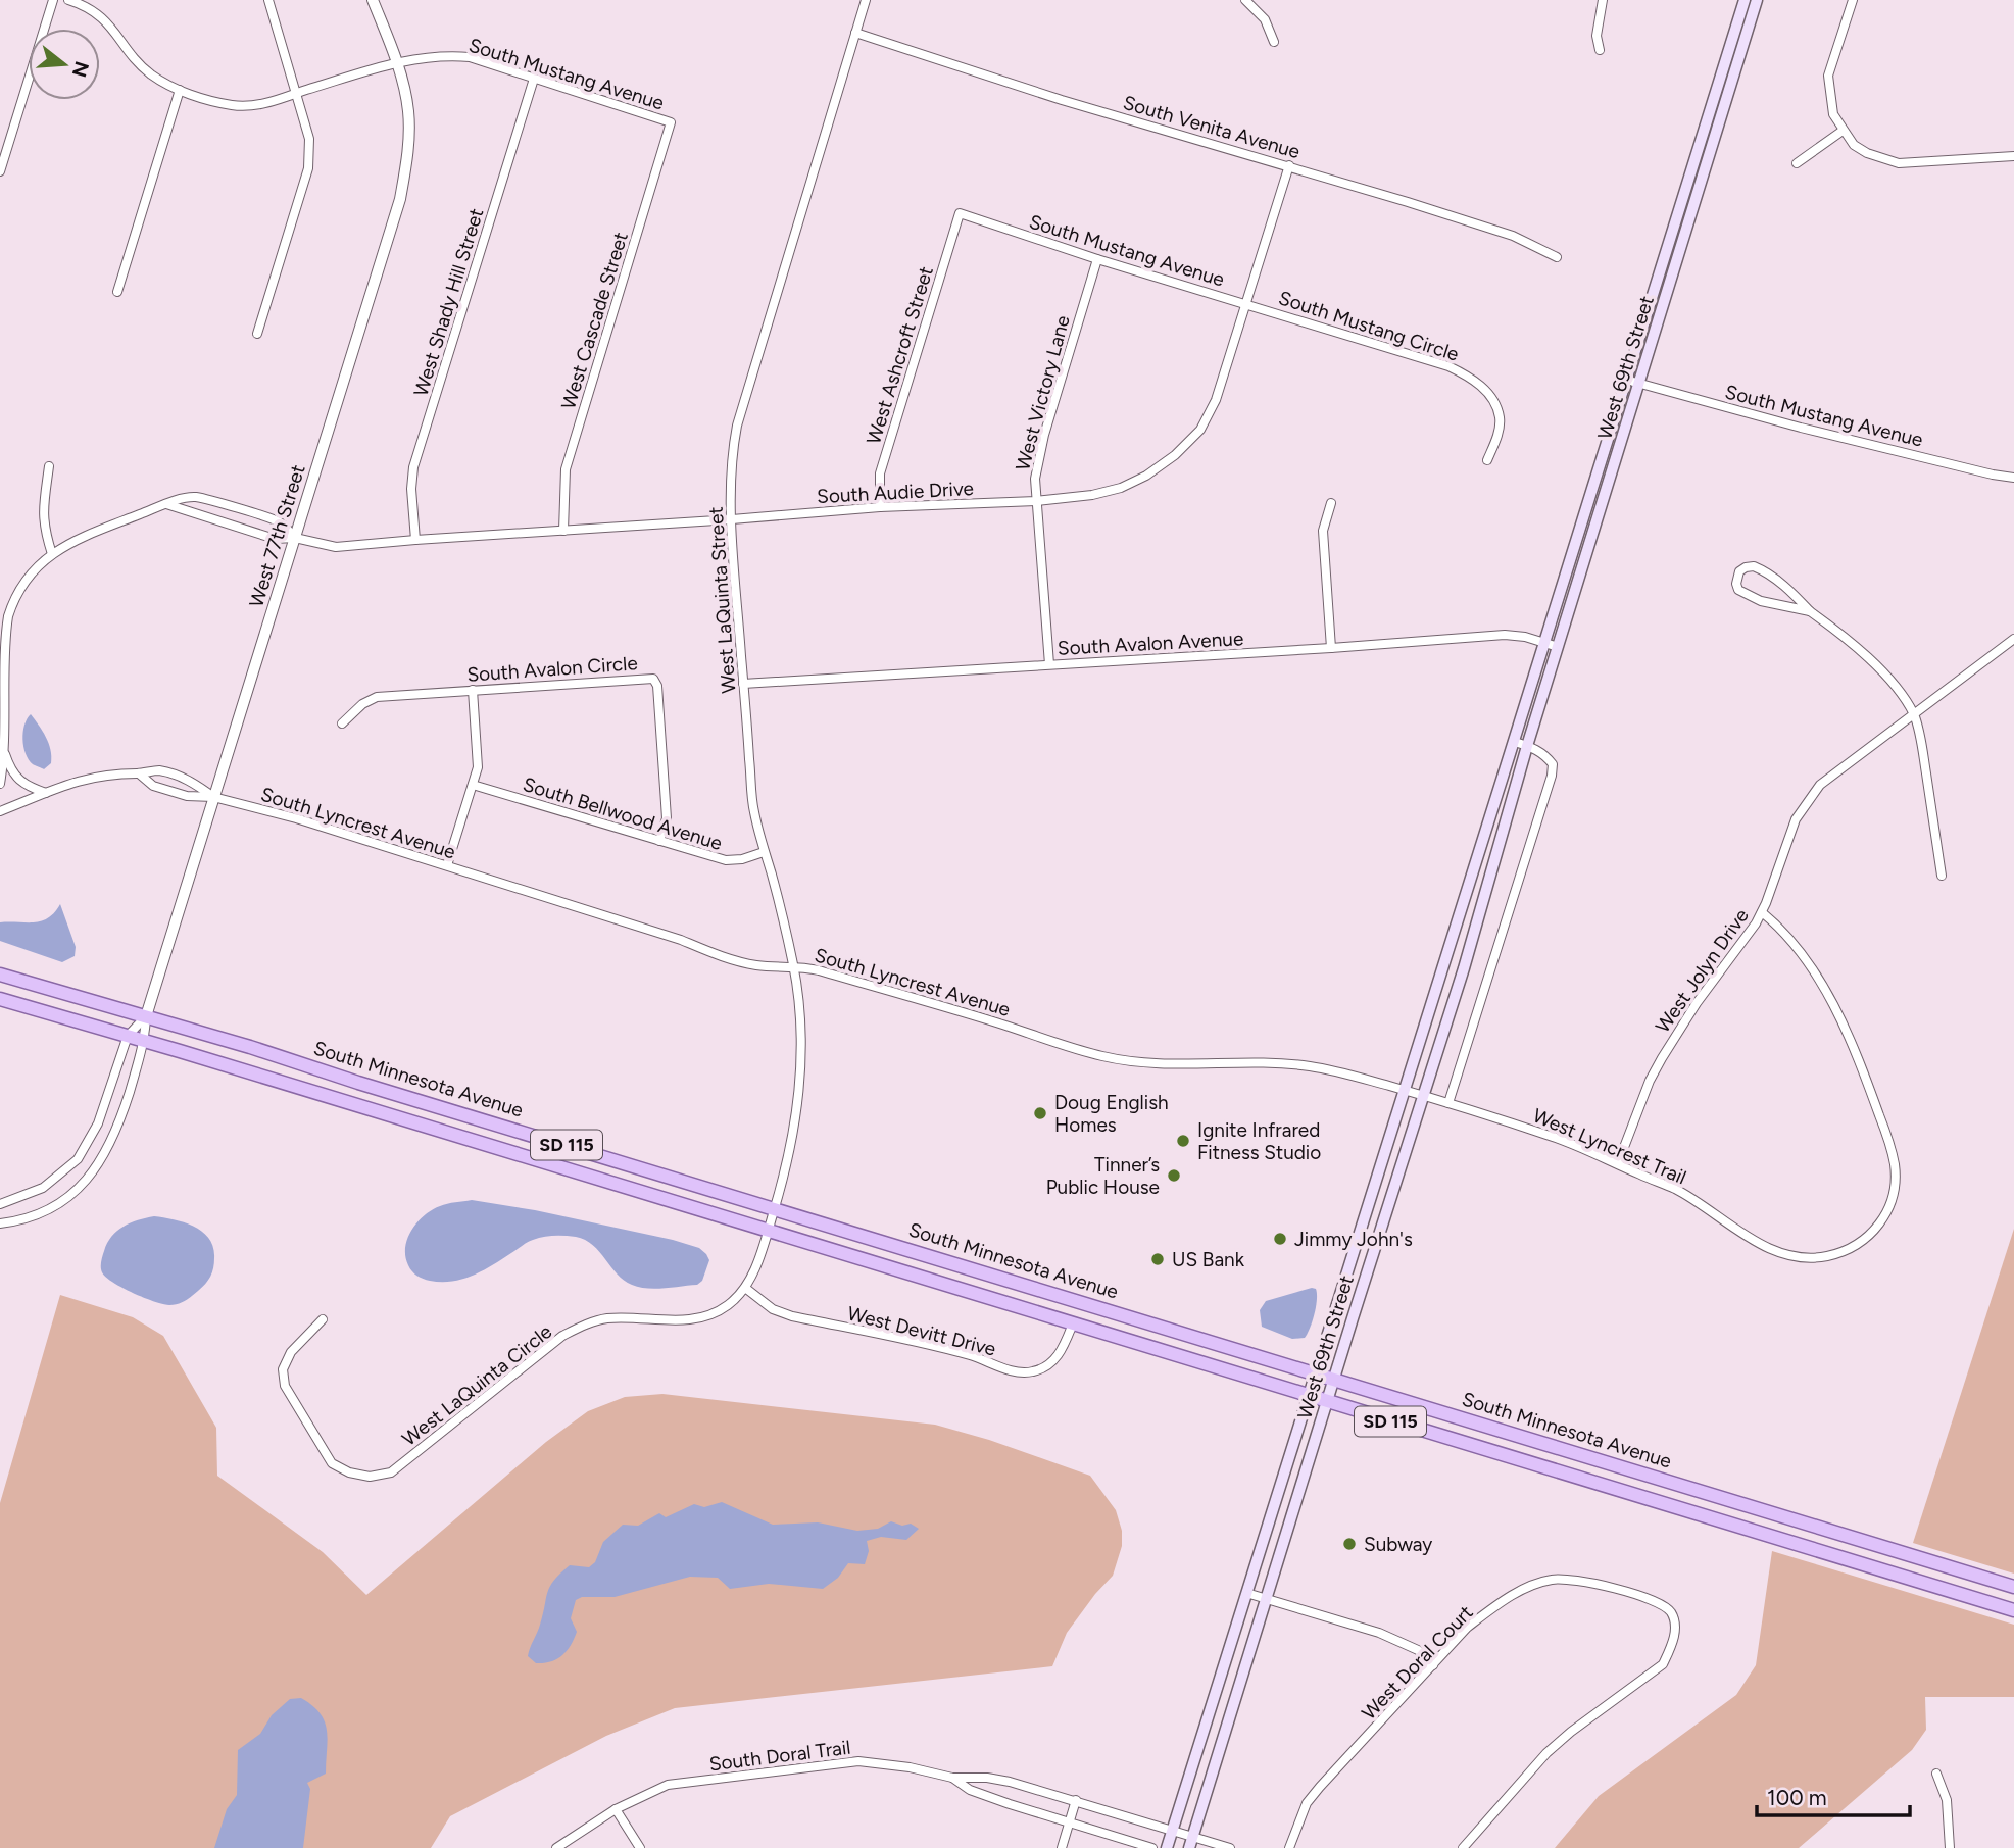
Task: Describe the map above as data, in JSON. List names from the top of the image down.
{
  "streets": {
    "main road": ["West 69th Street", "South Minnesota Avenue", "SD 115"],
    "street": [
      "South Mustang Avenue",
      "South Venita Avenue",
      "West Shady Hill Street",
      "West Cascade Street",
      "South Mustang Circle",
      "West Ashcroft Street",
      "West Victory Lane",
      "South Audie Drive",
      "West 77th Street",
      "West LaQuinta Street",
      "South Avalon Avenue",
      "South Avalon Circle",
      "South Bellwood Avenue",
      "South Lyncrest Avenue",
      "West Jolyn Drive",
      "West Lyncrest Trail",
      "West Devitt Drive",
      "West LaQuinta Circle",
      "West Doral Court",
      "South Doral Trail"
    ]
  },
  "crossings": [
    ["South Mustang Avenue", "West Shady Hill Street"],
    ["South Mustang Avenue", "West Cascade Street"],
    ["South Mustang Avenue", "South Mustang Circle"],
    ["South Mustang Avenue", "West Ashcroft Street"],
    ["South Mustang Avenue", "West 69th Street"],
    ["South Mustang Avenue", "West Victory Lane"],
    ["South Mustang Avenue", "South Audie Drive"],
    ["South Mustang Avenue", "West 77th Street"],
    ["South Venita Avenue", "South Audie Drive"],
    ["South Venita Avenue", "West LaQuinta Street"],
    ["West Shady Hill Street", "South Audie Drive"],
    ["West Cascade Street", "South Audie Drive"],
    ["South Mustang Circle", "South Audie Drive"],
    ["West Ashcroft Street", "South Audie Drive"],
    ["West 69th Street", "South Avalon Avenue"],
    ["West 69th Street", "South Lyncrest Avenue"],
    ["West 69th Street", "South Minnesota Avenue"],
    ["West 69th Street", "SD 115"],
    ["West 69th Street", "West Lyncrest Trail"],
    ["West 69th Street", "South Doral Trail"],
    ["West Victory Lane", "South Audie Drive"],
    ["West Victory Lane", "South Avalon Avenue"],
    ["South Audie Drive", "West 77th Street"],
    ["South Audie Drive", "West LaQuinta Street"],
    ["West 77th Street", "South Lyncrest Avenue"],
    ["West 77th Street", "South Minnesota Avenue"],
    ["West 77th Street", "SD 115"],
    ["West LaQuinta Street", "South Avalon Avenue"],
    ["West LaQuinta Street", "South Bellwood Avenue"],
    ["West LaQuinta Street", "South Lyncrest Avenue"],
    ["West LaQuinta Street", "South Minnesota Avenue"],
    ["West LaQuinta Street", "SD 115"],
    ["West LaQuinta Street", "West LaQuinta Circle"],
    ["South Avalon Circle", "South Bellwood Avenue"],
    ["South Lyncrest Avenue", "West Lyncrest Trail"],
    ["West Jolyn Drive", "West Lyncrest Trail"],
    ["SD 115", "West Devitt Drive"],
    ["SD 115", "West LaQuinta Circle"],
    ["West Devitt Drive", "West LaQuinta Circle"]
  ],
  "places": [
    "Doug English Homes",
    "Ignite Infrared Fitness Studio",
    "Tinner’s Public House",
    "Jimmy John's",
    "US Bank",
    "Subway"
  ],
  "scale_bar": "100 m",
  "north": "right"
}
